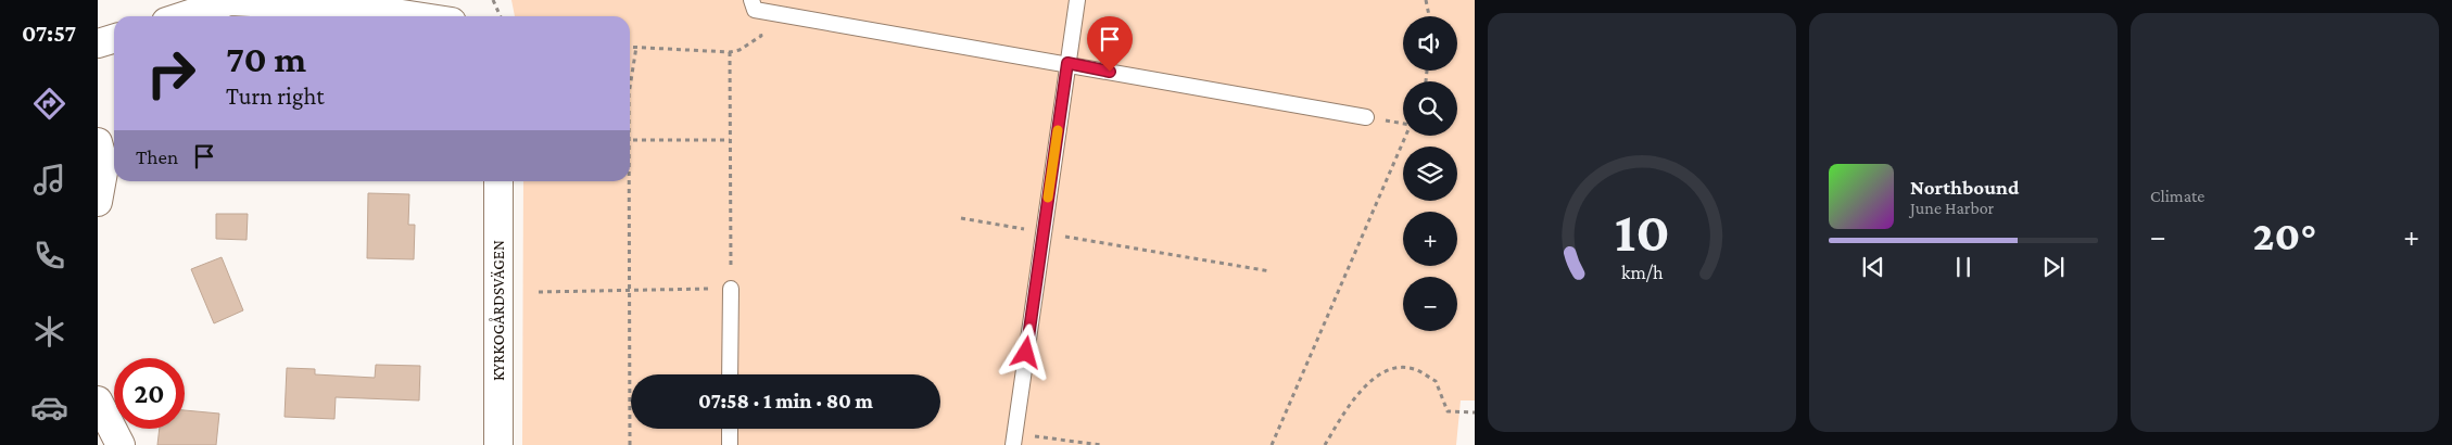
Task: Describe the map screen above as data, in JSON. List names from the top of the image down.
{
  "streets": {
    "street": ["KYRKOGÅRDSVÄGEN"]
  },
  "page": {
    "tabs": "07:57",
    "tile": "Climate",
    "map_buttons": ["+", "−"],
    "turn": ["70 m", "Turn right"],
    "then": "Then",
    "song": ["Northbound", "June Harbor"],
    "heat": ["−", "20°", "+"],
    "limit": "20",
    "trip": "07:58 · 1 min · 80 m",
    "gauge": ["10", "km/h"]
  }
}
